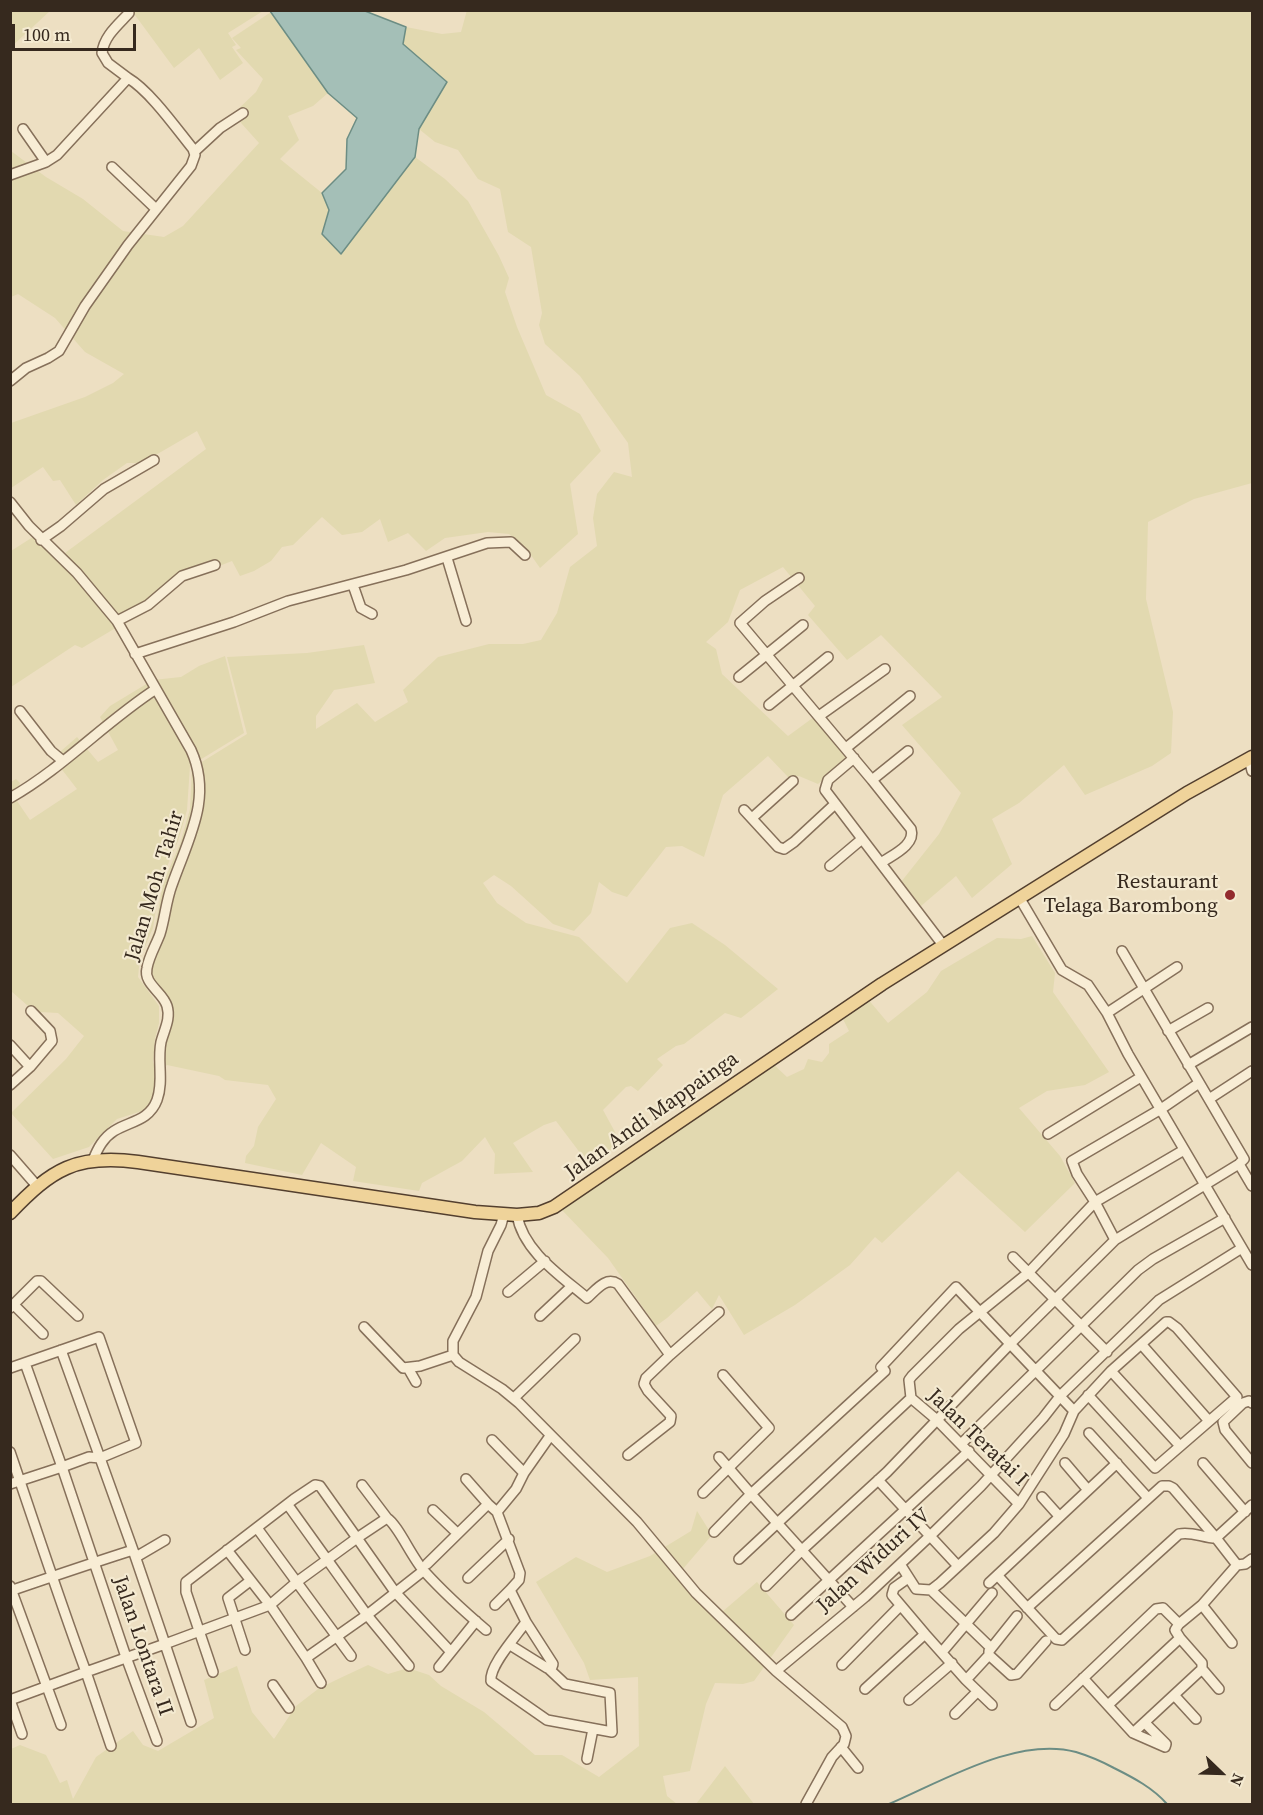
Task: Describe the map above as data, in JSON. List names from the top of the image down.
{
  "streets": {
    "main road": ["Jalan Andi Mappainga"],
    "street": [
      "Jalan Moh. Tahir",
      "Jalan Teratai I",
      "Jalan Widuri IV",
      "Jalan Lontara II"
    ]
  },
  "crossings": [
    ["Jalan Moh. Tahir", "Jalan Andi Mappainga"],
    ["Jalan Teratai I", "Jalan Widuri IV"]
  ],
  "places": ["Restaurant Telaga Barombong"],
  "scale_bar": "100 m",
  "north": "bottom right"
}
